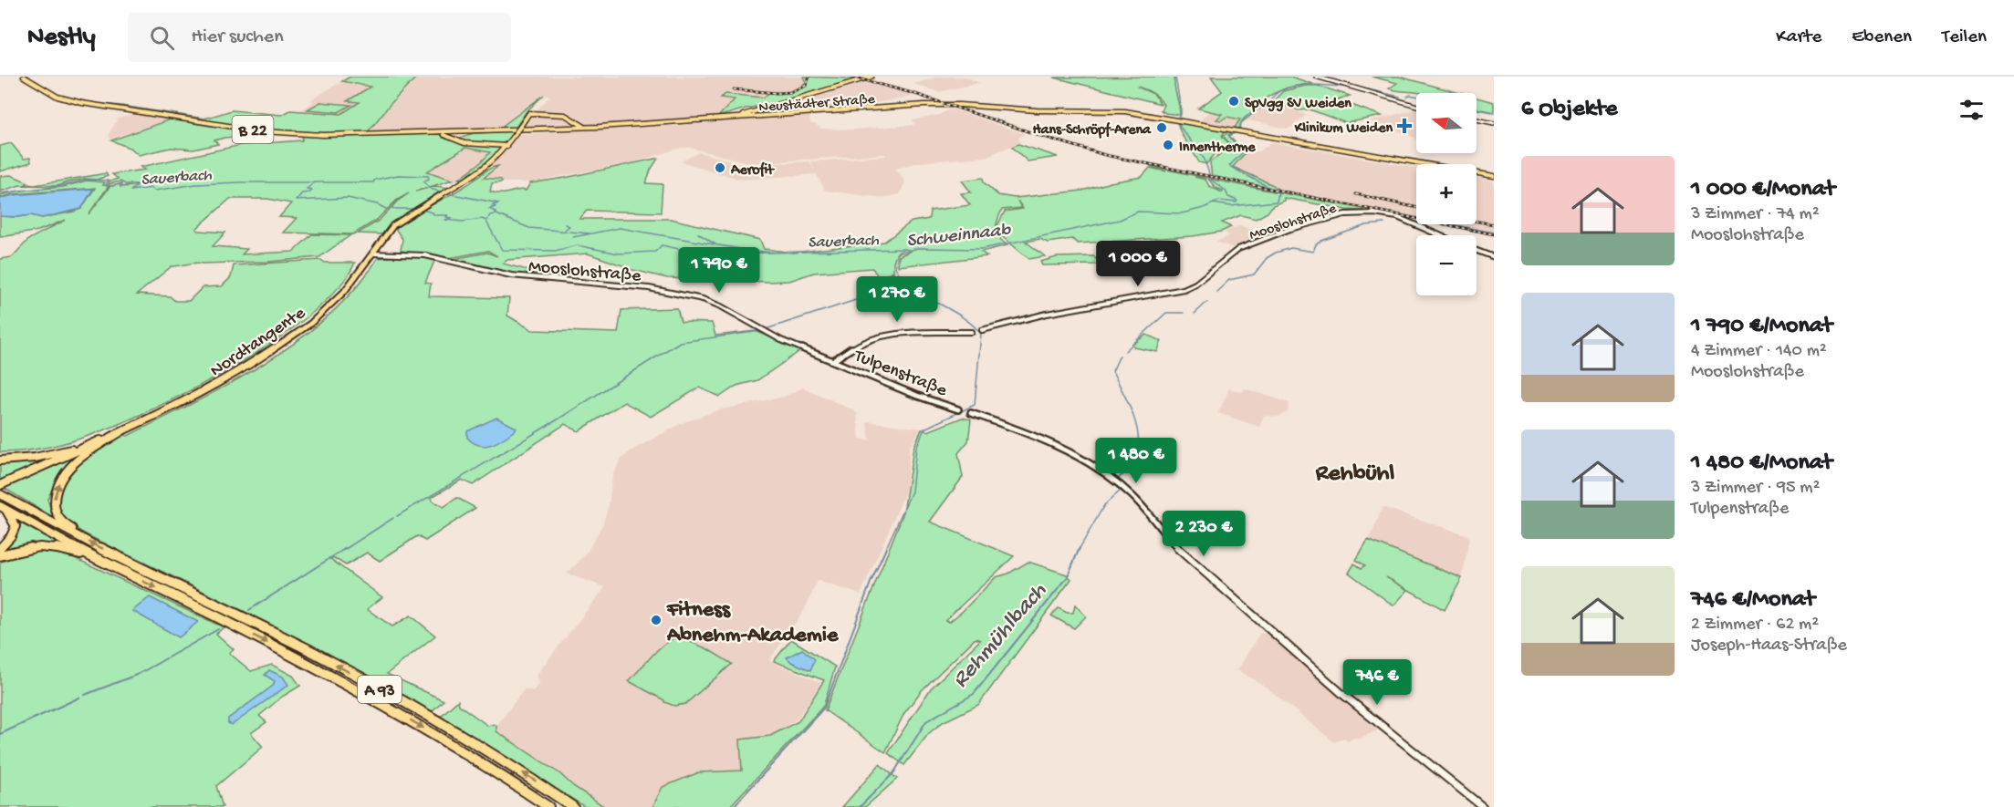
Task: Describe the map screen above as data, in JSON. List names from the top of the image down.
{
  "streets": {
    "highway": ["A 93"],
    "main road": ["Neustädter Straße", "B 22", "Nordtangente"],
    "street": ["Mooslohstraße", "Tulpenstraße"]
  },
  "crossings": [
    ["Neustädter Straße", "B 22"],
    ["Mooslohstraße", "Nordtangente"],
    ["Mooslohstraße", "Tulpenstraße"]
  ],
  "districts": ["Rehbühl"],
  "water": ["Sauerbach", "Schweinnaab", "Rehmühlbach"],
  "places": {
    "other": [
      "SpVgg SV Weiden",
      "Hans-Schröpf-Arena",
      "Innentherme",
      "Aerofit",
      "Fitness Abnehm-Akademie"
    ],
    "health": ["Klinikum Weiden"]
  },
  "north": "left",
  "page": {
    "header": "Nestly",
    "search": "Hier suchen",
    "nav": ["Karte", "Ebenen", "Teilen"],
    "heading": "6 Objekte",
    "map_buttons": ["+", "−"],
    "list": [
      {
        "name": "1 000 €/Monat",
        "note": "3 Zimmer · 74 m² · Mooslohstraße"
      },
      {
        "name": "1 790 €/Monat",
        "note": "4 Zimmer · 140 m² · Mooslohstraße"
      },
      {
        "name": "1 480 €/Monat",
        "note": "3 Zimmer · 95 m² · Tulpenstraße"
      },
      {
        "name": "746 €/Monat",
        "note": "2 Zimmer · 62 m² · Joseph-Haas-Straße"
      }
    ],
    "price": [
      "1 000 €",
      "1 790 €",
      "1 270 €",
      "1 480 €",
      "2 230 €",
      "746 €"
    ]
  }
}
